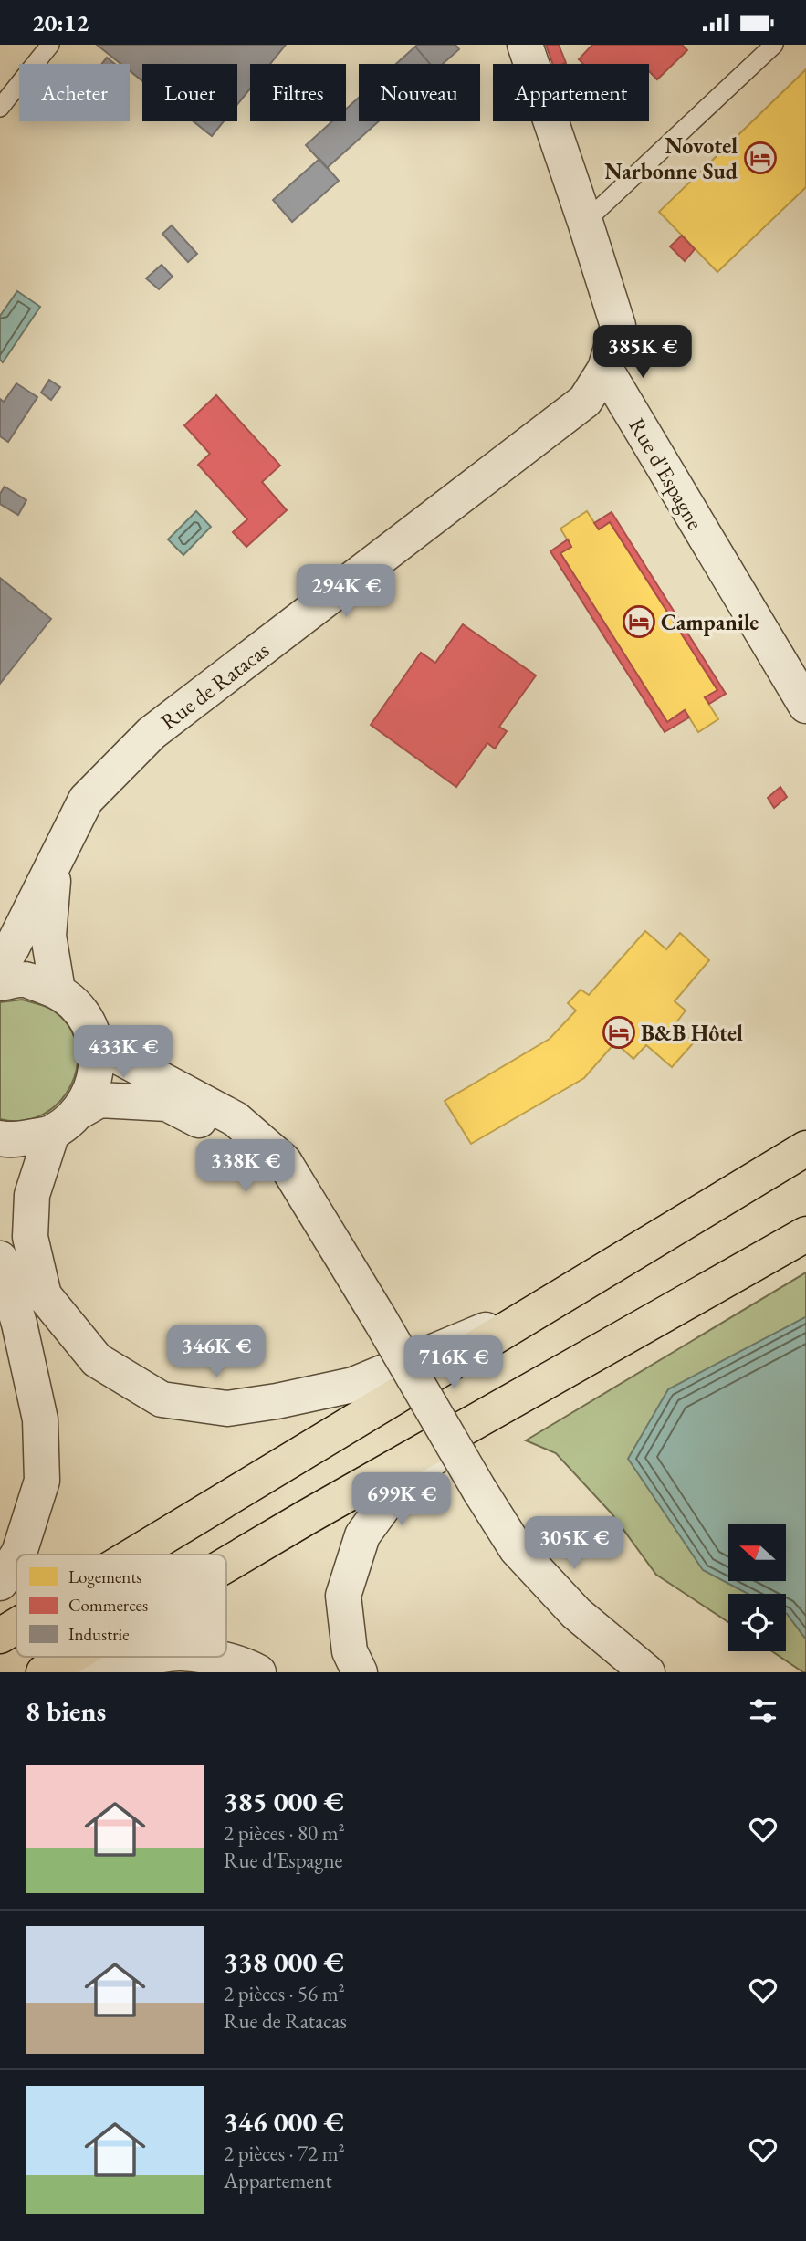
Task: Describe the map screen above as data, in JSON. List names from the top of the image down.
{
  "streets": {
    "street": ["Rue d'Espagne", "Rue de Ratacas"]
  },
  "crossings": [
    ["Rue d'Espagne", "Rue de Ratacas"]
  ],
  "places": {
    "hotel": ["Novotel Narbonne Sud", "Campanile", "B&B Hôtel"]
  },
  "legend": ["Logements", "Commerces", "Industrie"],
  "north": "left",
  "page": {
    "status": "20:12",
    "chip": [
      "Acheter",
      "Louer",
      "Filtres",
      "Nouveau",
      "Appartement"
    ],
    "price": [
      "385K €",
      "294K €",
      "433K €",
      "338K €",
      "346K €",
      "716K €",
      "699K €",
      "305K €"
    ],
    "heading": "8 biens",
    "list": [
      {
        "name": "385 000 €",
        "note": "2 pièces · 80 m² · Rue d'Espagne"
      },
      {
        "name": "338 000 €",
        "note": "2 pièces · 56 m² · Rue de Ratacas"
      },
      {
        "name": "346 000 €",
        "note": "2 pièces · 72 m² · Appartement"
      }
    ]
  }
}
